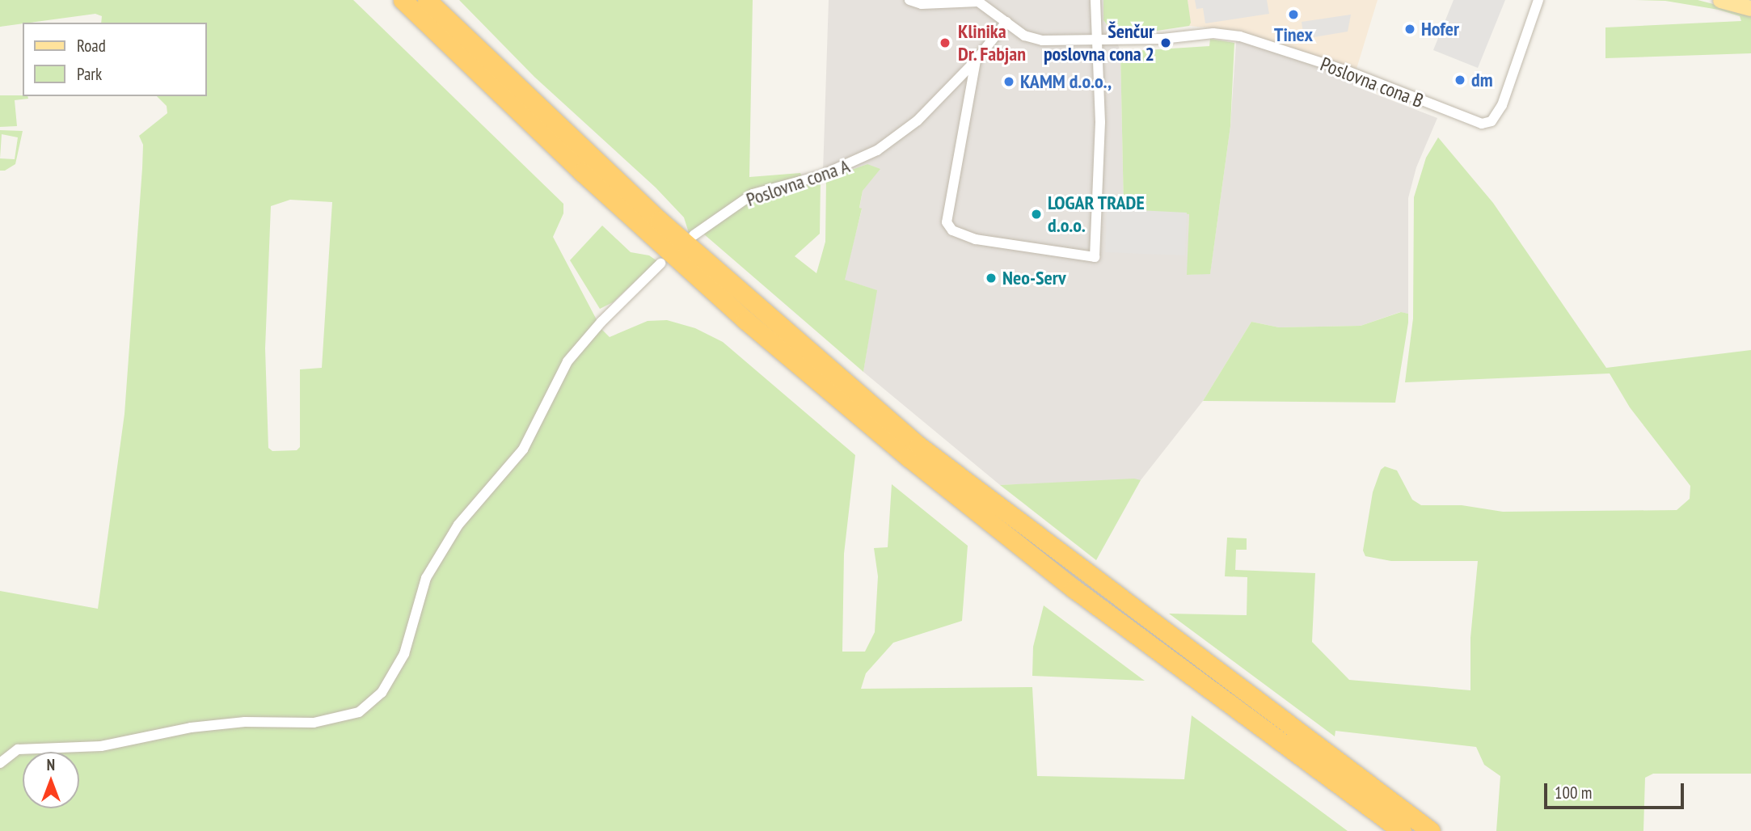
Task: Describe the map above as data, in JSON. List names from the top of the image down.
{
  "streets": {
    "street": ["Poslovna cona B", "Poslovna cona A"]
  },
  "places": [
    "Tinex",
    "Hofer",
    "Klinika Dr. Fabjan",
    "Šenčur poslovna cona 2",
    "dm",
    "KAMM d.o.o.,",
    "LOGAR TRADE d.o.o.",
    "Neo-Serv"
  ],
  "legend": ["Road", "Park"],
  "scale_bar": "100 m",
  "north": "top"
}
